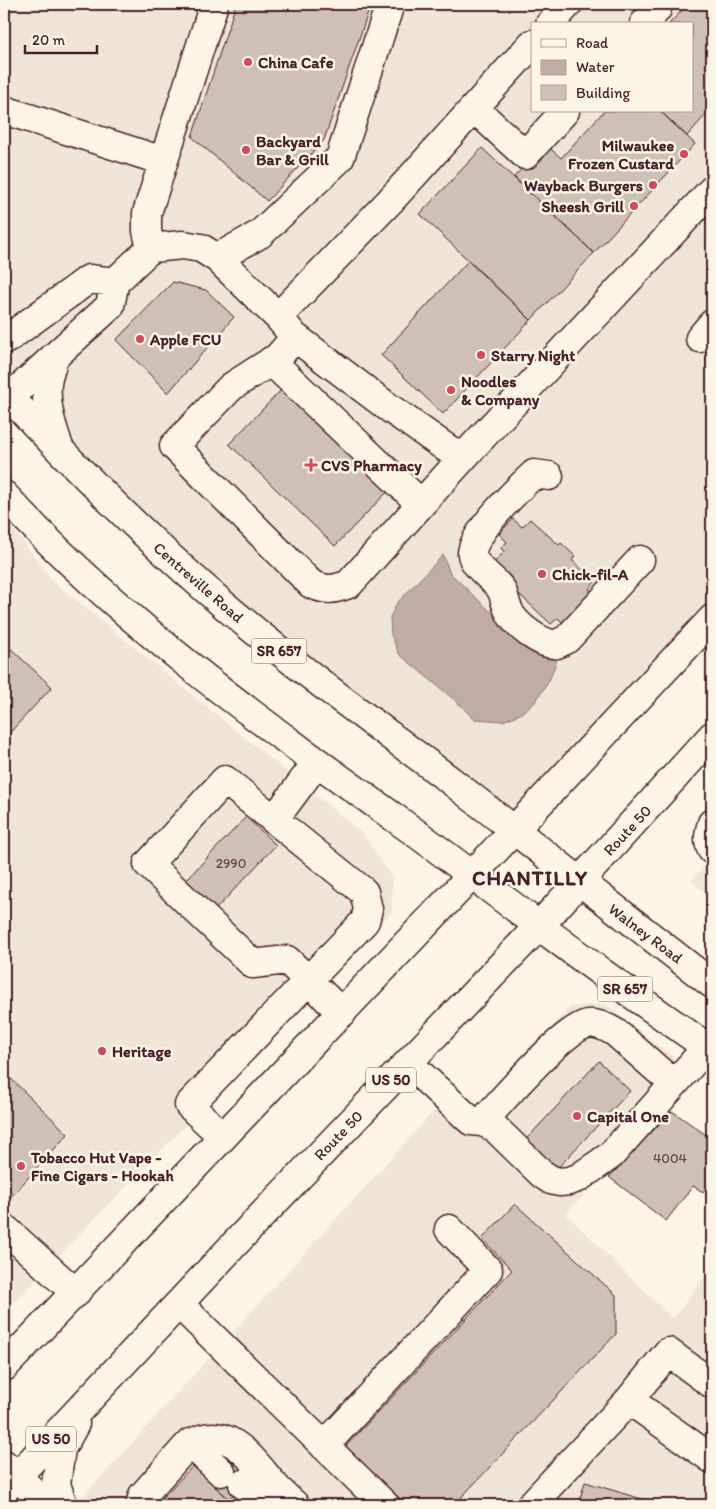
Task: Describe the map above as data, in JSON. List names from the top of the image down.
{
  "streets": {
    "main road": [
      "Centreville Road",
      "SR 657",
      "Route 50",
      "Walney Road",
      "US 50"
    ]
  },
  "crossings": [
    ["Centreville Road", "Route 50"],
    ["Centreville Road", "Walney Road"],
    ["SR 657", "Route 50"],
    ["Route 50", "Walney Road"]
  ],
  "districts": ["CHANTILLY"],
  "places": {
    "other": [
      "China Cafe",
      "Backyard Bar & Grill",
      "Milwaukee Frozen Custard",
      "Wayback Burgers",
      "Sheesh Grill",
      "Apple FCU",
      "Starry Night",
      "Noodles & Company",
      "Chick-fil-A",
      "Heritage",
      "Capital One",
      "Tobacco Hut Vape - Fine Cigars - Hookah"
    ],
    "health": ["CVS Pharmacy"]
  },
  "house_numbers": ["2990", "4004"],
  "legend": ["Road", "Water", "Building"],
  "scale_bar": "20 m"
}
